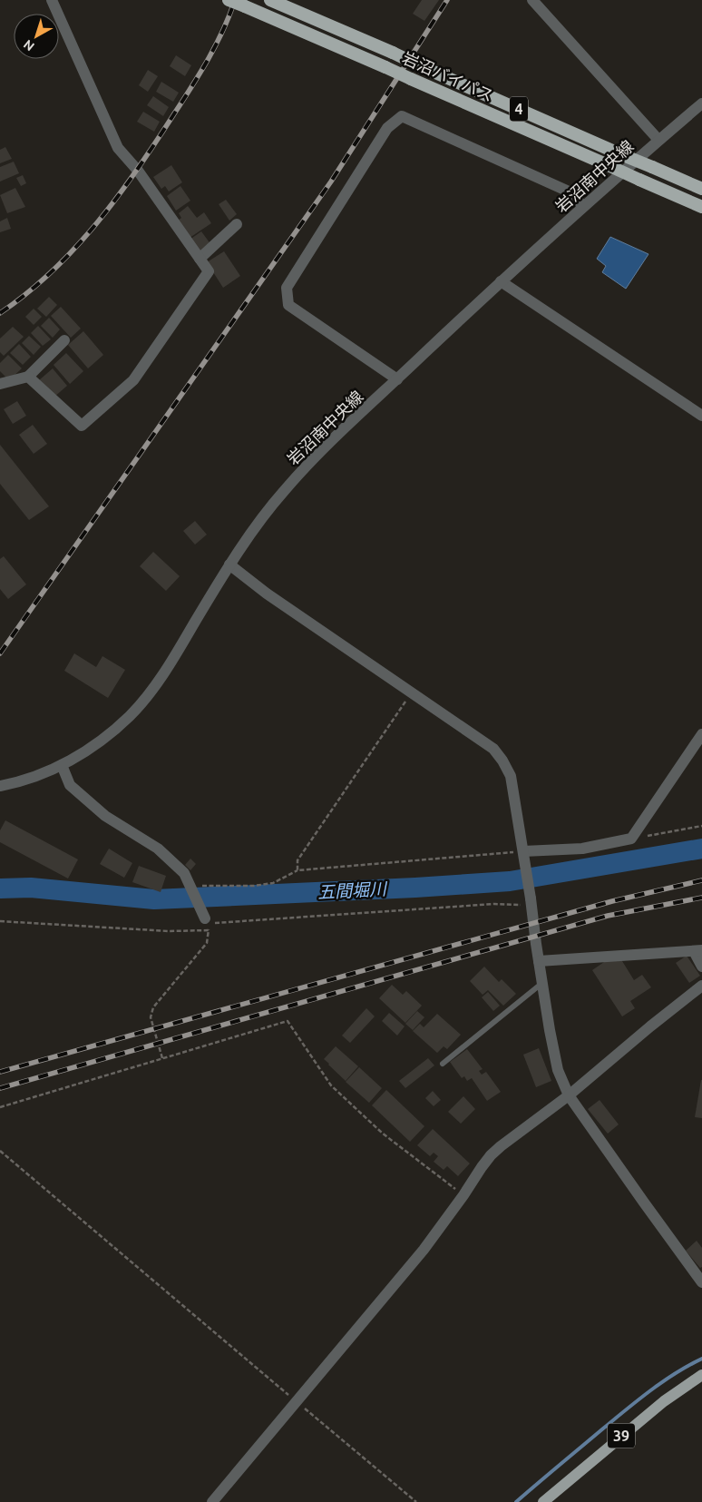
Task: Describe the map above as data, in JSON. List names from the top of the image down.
{
  "streets": {
    "highway": ["岩沼バイパス", "4"],
    "main road": ["39"],
    "street": ["岩沼南中央線"]
  },
  "water": ["五間堀川"],
  "north": "bottom left"
}
